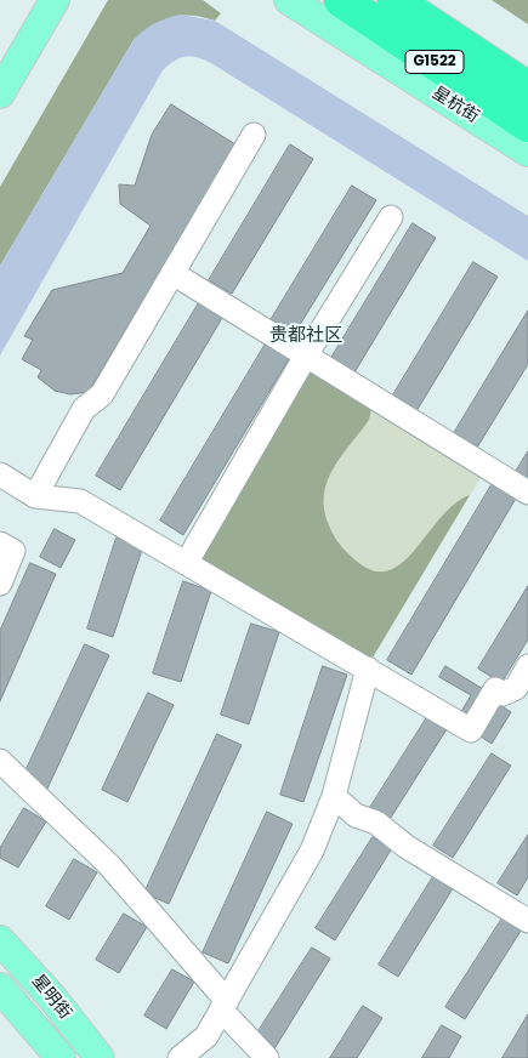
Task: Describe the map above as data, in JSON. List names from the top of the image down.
{
  "streets": {
    "highway": ["G1522"],
    "main road": ["星杭街", "星明街"]
  },
  "districts": ["贵都社区"]
}
